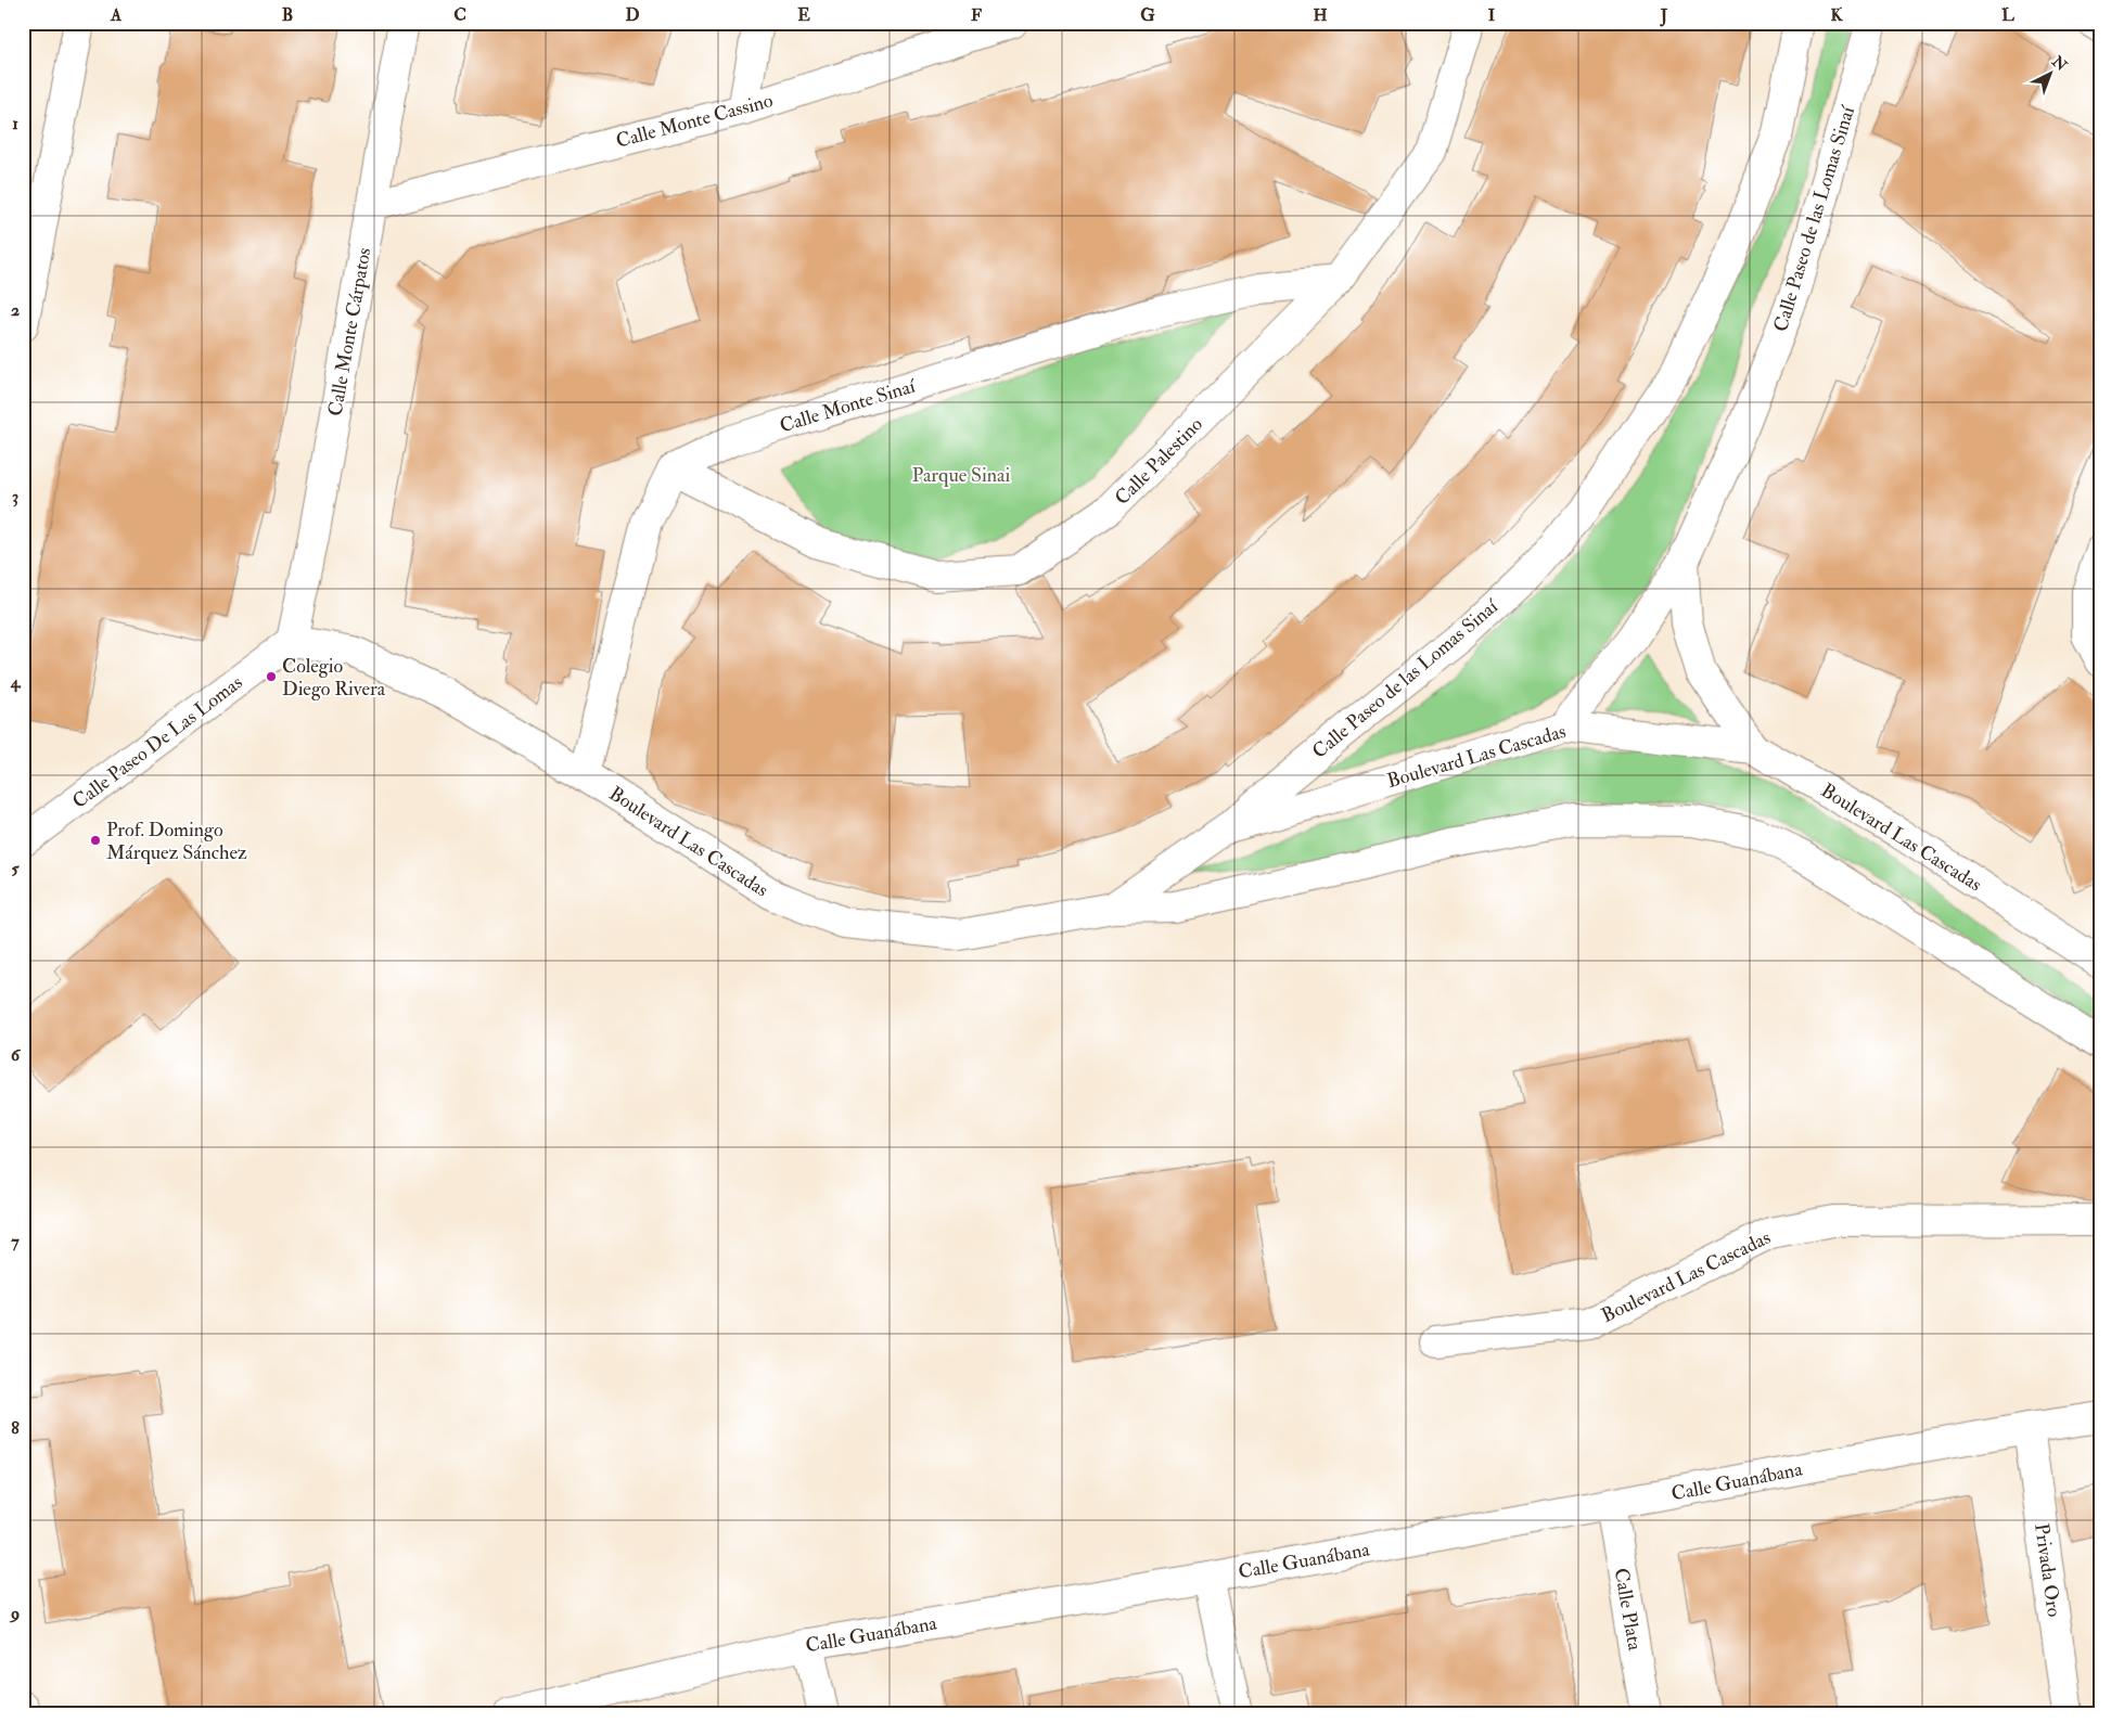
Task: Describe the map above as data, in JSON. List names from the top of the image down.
{
  "streets": {
    "street": [
      "Calle Monte Cassino",
      "Calle Paseo de las Lomas Sinaí",
      "Calle Monte Cárpatos",
      "Calle Monte Sinaí",
      "Calle Palestino",
      "Calle Paseo De Las Lomas",
      "Boulevard Las Cascadas",
      "Calle Guanábana",
      "Privada Oro",
      "Calle Plata"
    ]
  },
  "crossings": [
    ["Calle Monte Cassino", "Calle Monte Cárpatos"],
    ["Calle Paseo de las Lomas Sinaí", "Boulevard Las Cascadas"],
    ["Calle Monte Cárpatos", "Calle Paseo De Las Lomas"],
    ["Calle Monte Cárpatos", "Boulevard Las Cascadas"],
    ["Calle Monte Sinaí", "Calle Palestino"],
    ["Calle Paseo De Las Lomas", "Boulevard Las Cascadas"],
    ["Calle Guanábana", "Privada Oro"],
    ["Calle Guanábana", "Calle Plata"]
  ],
  "parks": ["Parque Sinai"],
  "places": ["Colegio Diego Rivera", "Prof. Domingo Márquez Sánchez"],
  "north": "top right",
  "grid": {
    "columns": [
      "A",
      "B",
      "C",
      "D",
      "E",
      "F",
      "G",
      "H",
      "I",
      "J",
      "K",
      "L"
    ],
    "rows": [
      "1",
      "2",
      "3",
      "4",
      "5",
      "6",
      "7",
      "8",
      "9"
    ]
  }
}
